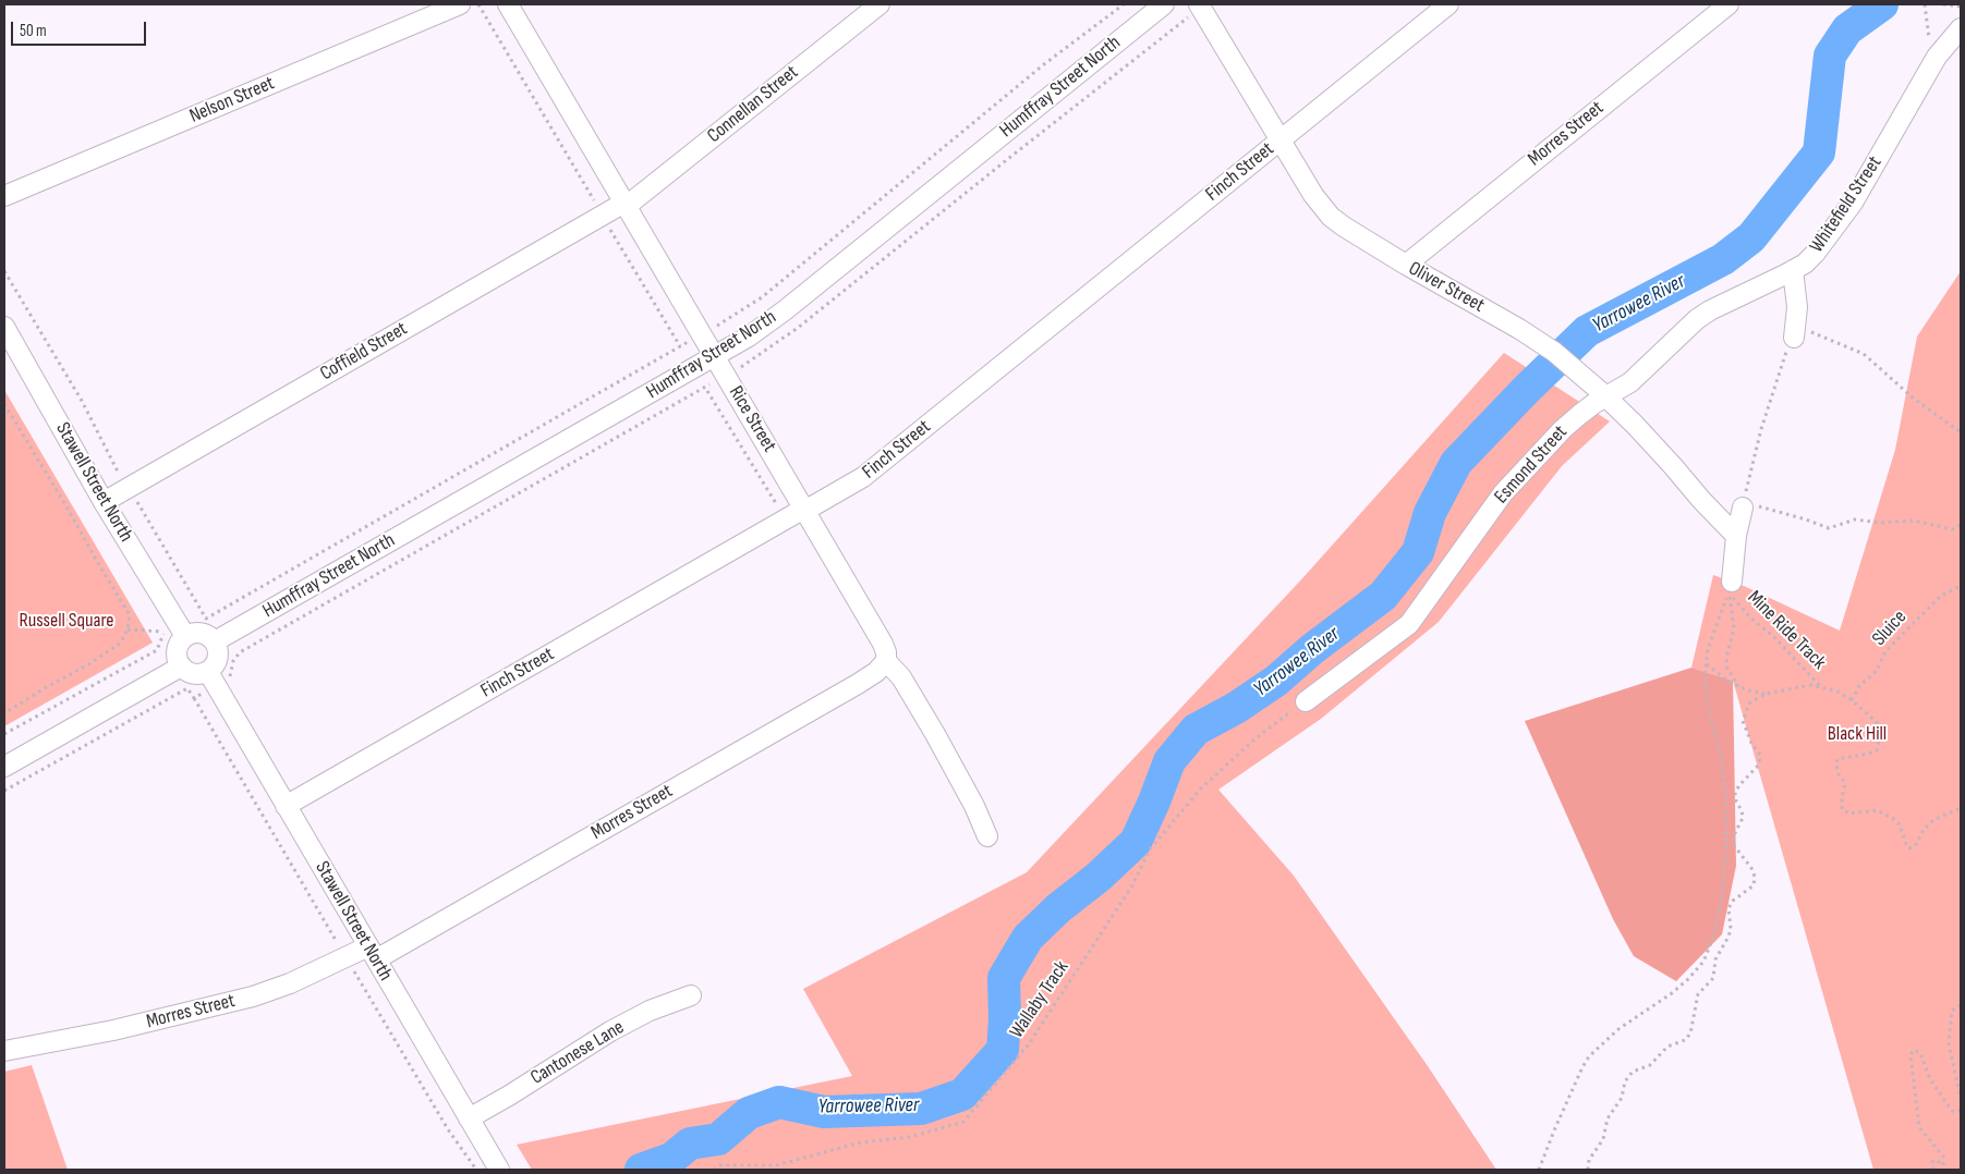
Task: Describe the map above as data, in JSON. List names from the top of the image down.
{
  "streets": {
    "street": [
      "Humffray Street North",
      "Nelson Street",
      "Connellan Street",
      "Morres Street",
      "Finch Street",
      "Whitefield Street",
      "Oliver Street",
      "Coffield Street",
      "Rice Street",
      "Esmond Street",
      "Stawell Street North",
      "Cantonese Lane"
    ],
    "path": ["Sluice", "Mine Ride Track", "Wallaby Track"]
  },
  "crossings": [
    ["Humffray Street North", "Rice Street"],
    ["Connellan Street", "Coffield Street"],
    ["Connellan Street", "Rice Street"],
    ["Morres Street", "Oliver Street"],
    ["Morres Street", "Rice Street"],
    ["Morres Street", "Stawell Street North"],
    ["Finch Street", "Oliver Street"],
    ["Finch Street", "Rice Street"],
    ["Finch Street", "Stawell Street North"],
    ["Whitefield Street", "Esmond Street"],
    ["Oliver Street", "Esmond Street"],
    ["Coffield Street", "Rice Street"],
    ["Coffield Street", "Stawell Street North"],
    ["Esmond Street", "Wallaby Track"],
    ["Stawell Street North", "Cantonese Lane"],
    ["Sluice", "Mine Ride Track"]
  ],
  "water": ["Yarrowee River"],
  "parks": ["Russell Square", "Black Hill"],
  "scale_bar": "50 m"
}
